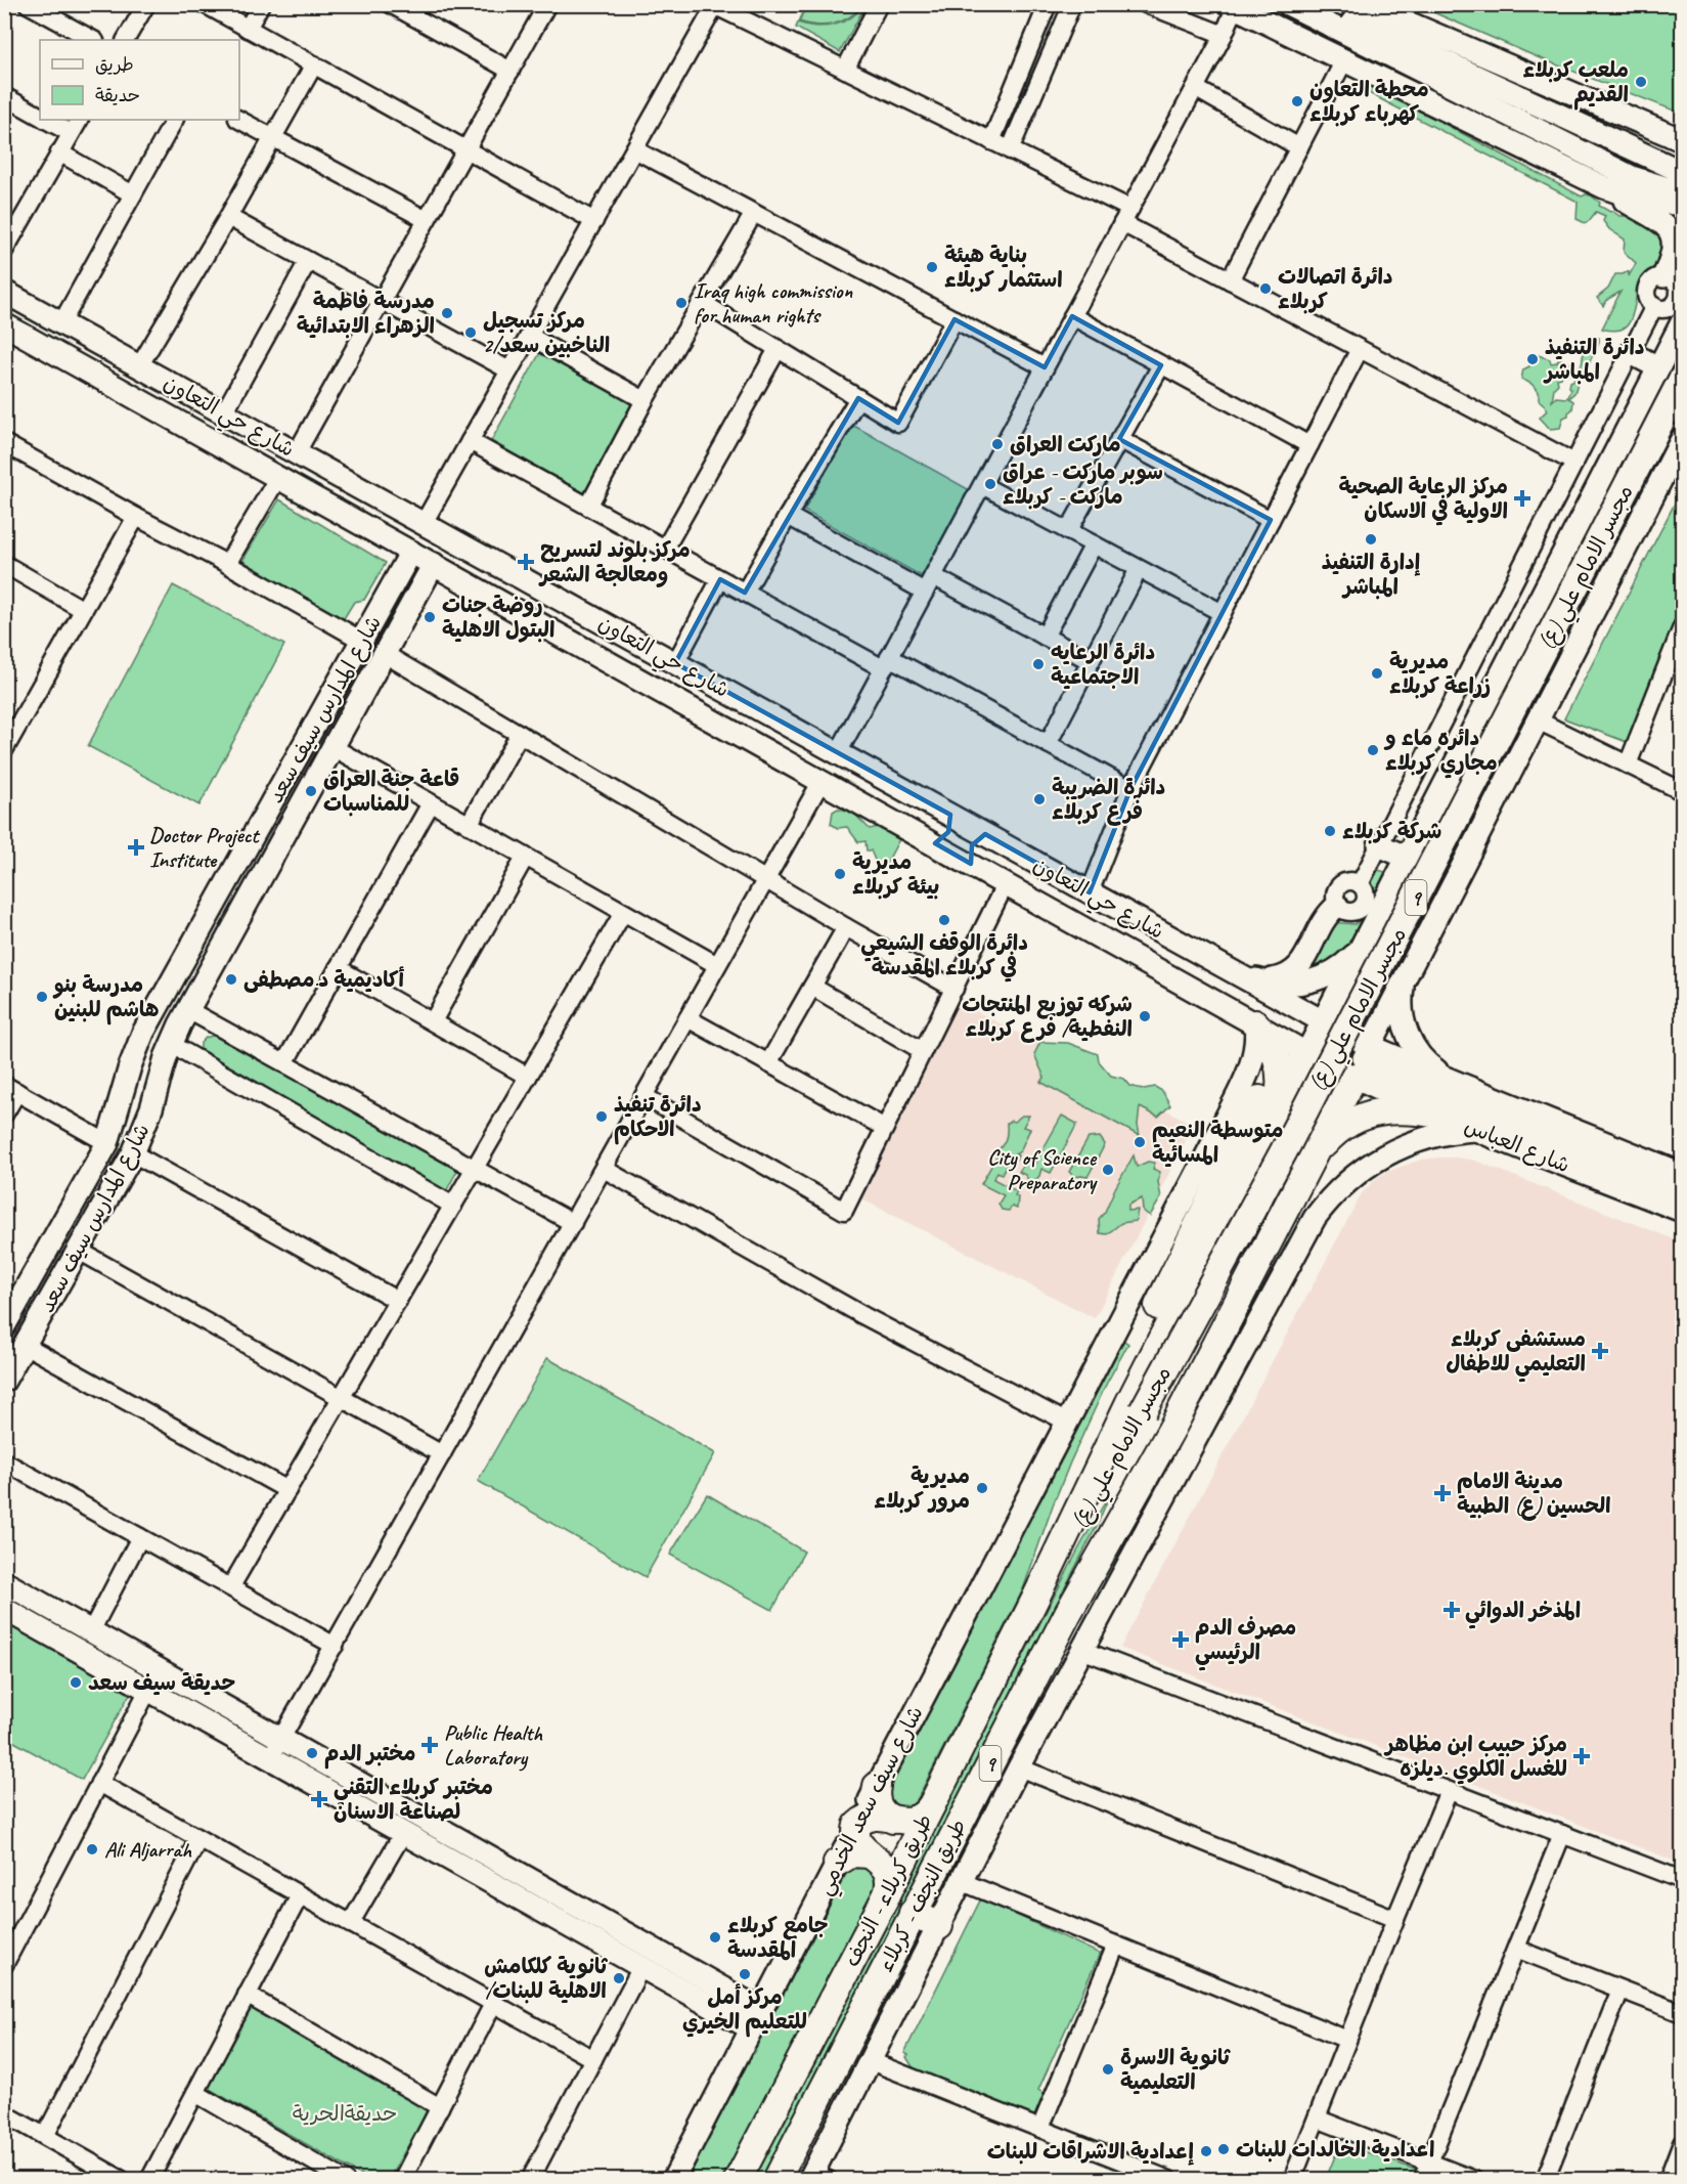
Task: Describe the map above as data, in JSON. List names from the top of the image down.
{
  "streets": {
    "highway": [
      "مجسر الامام علي (ع)",
      "9",
      "طريق كربلاء - النجف",
      "طريق النجف - كربلاء"
    ],
    "main road": [
      "شارع حي التعاون",
      "شارع المدارس سيف سعد",
      "شارع العباس",
      "شارع سيف سعد الخدمي"
    ]
  },
  "crossings": [
    ["شارع حي التعاون", "شارع المدارس سيف سعد"],
    ["شارع حي التعاون", "شارع العباس"],
    ["شارع حي التعاون", "شارع سيف سعد الخدمي"],
    ["مجسر الامام علي (ع)", "طريق كربلاء - النجف"],
    ["مجسر الامام علي (ع)", "طريق النجف - كربلاء"]
  ],
  "parks": ["حديقةالحرية"],
  "places": {
    "other": [
      "ملعب كربلاء القديم",
      "محطة التعاون كهرباء كربلاء",
      "بناية هيئة استثمار كربلاء",
      "دائرة اتصالات كربلاء",
      "Iraq high commission for human rights",
      "مدرسة فاطمة الزهراء الابتدائية",
      "مركز تسجيل الناخبين سعد/2",
      "دائرة التنفيذ المباشر",
      "ماركت العراق",
      "سوبر ماركت - عراق ماركت - كربلاء",
      "إدارة التنفيذ المباشر",
      "روضة جنات البتول الاهلية",
      "دائرة الرعايه الاجتماعية",
      "مديرية زراعة كربلاء",
      "دائره ماء و مجاري كربلاء",
      "قاعة جنة العراق للمناسبات",
      "دائرة الضريبة فرع كربلاء",
      "شركة كربلاء",
      "مديرية بيئة كربلاء",
      "دائرة الوقف الشيعي في كربلاء المقدسة",
      "أكاديمية د.مصطفى",
      "مدرسة بنو هاشم للبنين",
      "شركه توزيع المنتجات النفطية/ فرع كربلاء",
      "دائرة تنفيذ الاحكام",
      "متوسطة النعيم المسائية",
      "City of Science Preparatory",
      "مديرية مرور كربلاء",
      "حديقة سيف سعد",
      "مختبر الدم",
      "Ali Aljarrah",
      "جامع كربلاء المقدسة",
      "مركز أمل للتعليم الخيري",
      "ثانوية كلكامش /الاهلية للبنات",
      "ثانوية الاسرة التعليمية",
      "اعدادية الخالدات للبنات",
      "إعدادية الاشراقات للبنات"
    ],
    "health": [
      "مركز الرعاية الصحية الاولية في الاسكان",
      "مركز بلوند لتسريح ومعالجة الشعر",
      "Doctor Project Institute",
      "مستشفى كربلاء التعليمي للاطفال",
      "مدينة الامام الحسين (ع) الطبية",
      "المذخر الدوائي",
      "مصرف الدم الرئيسي",
      "Public Health Laboratory",
      "مركز حبيب ابن مظاهر للغسل الكلوي .ديلزه",
      "مختبر كربلاء التقني لصناعة الاسنان"
    ]
  },
  "legend": ["طريق", "حديقة"]
}
